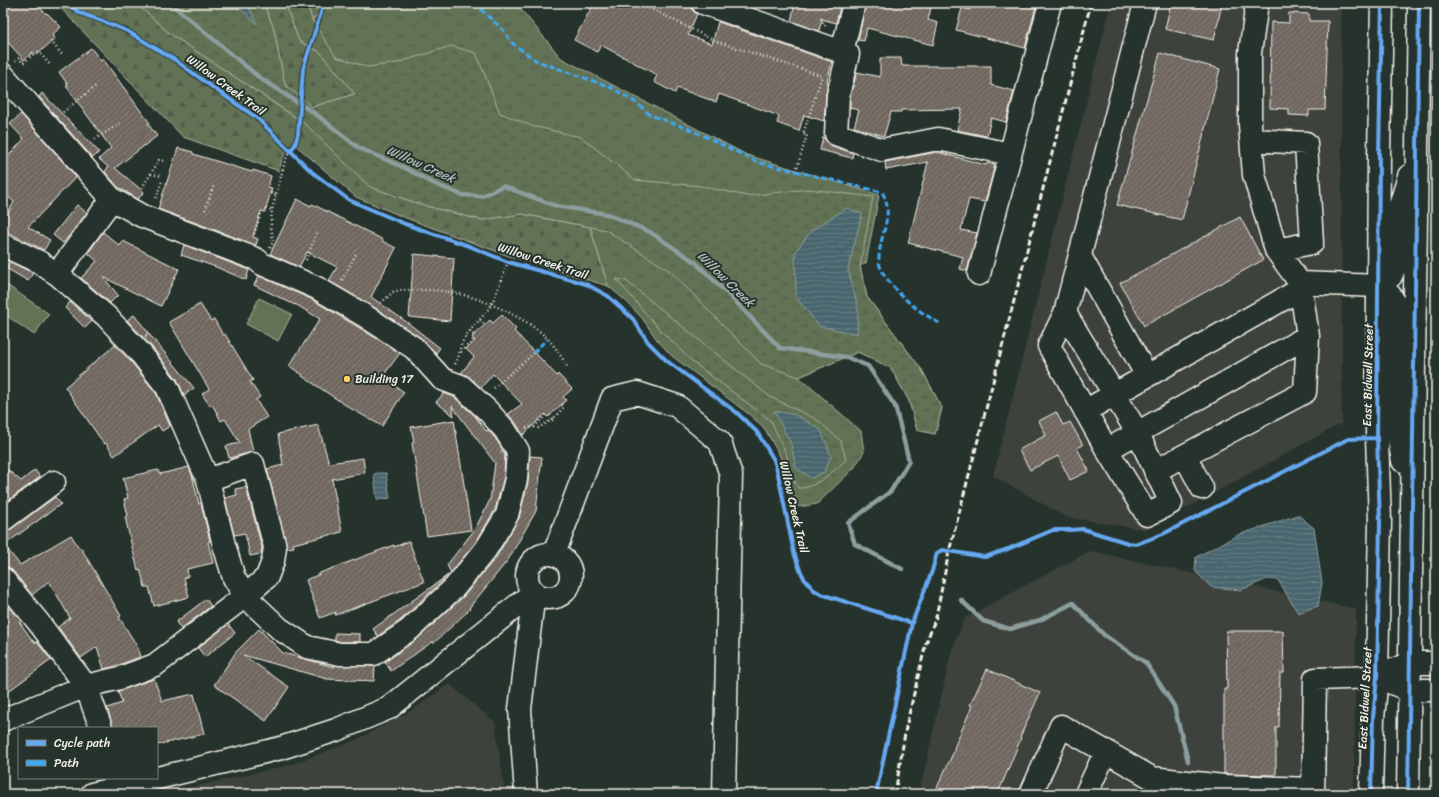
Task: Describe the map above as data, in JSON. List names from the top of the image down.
{
  "streets": {
    "main road": ["East Bidwell Street"],
    "cycle path": ["Willow Creek Trail"]
  },
  "water": ["Willow Creek"],
  "places": ["Building 17"],
  "legend": ["Cycle path", "Path"]
}
